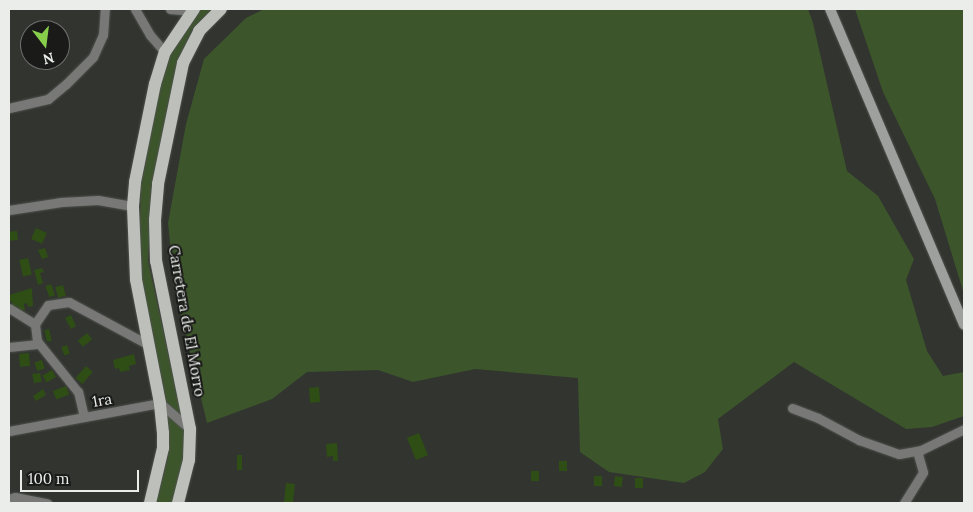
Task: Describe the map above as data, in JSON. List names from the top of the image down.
{
  "streets": {
    "main road": ["Carretera de El Morro"],
    "street": ["1ra"]
  },
  "scale_bar": "100 m",
  "north": "bottom"
}
